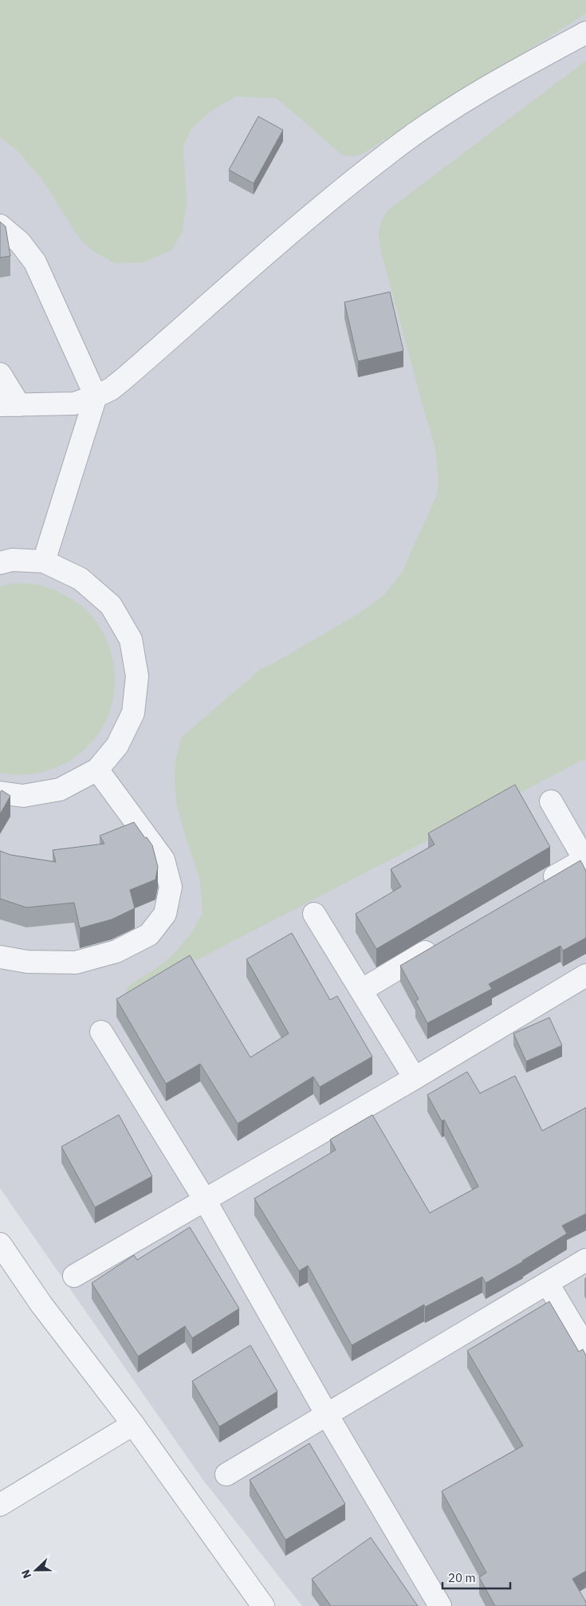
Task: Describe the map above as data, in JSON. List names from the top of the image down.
{
  "scale_bar": "20 m",
  "north": "left"
}
